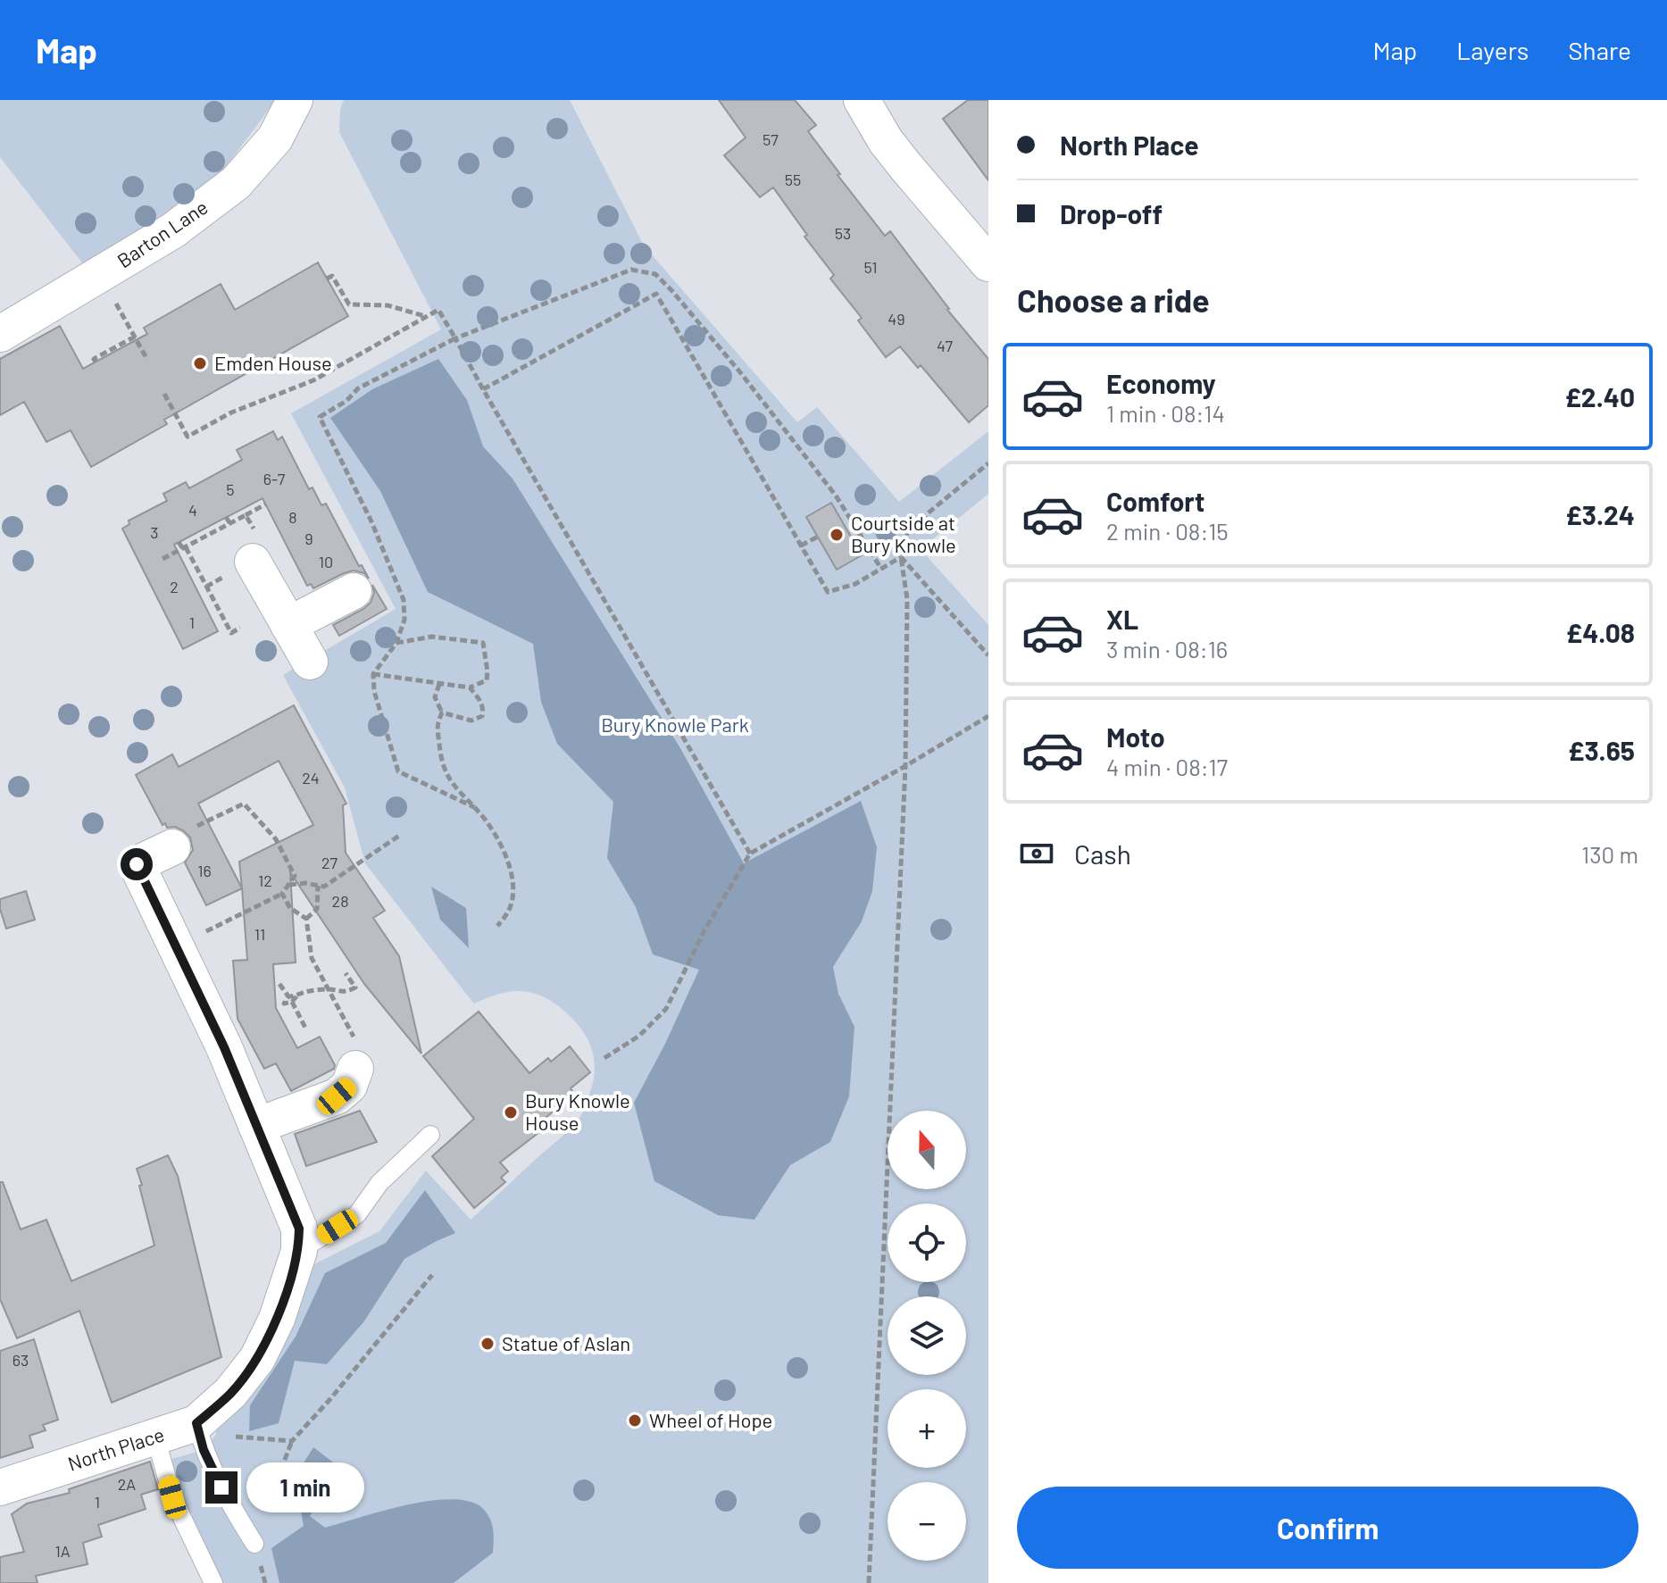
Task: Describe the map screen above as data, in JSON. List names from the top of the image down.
{
  "streets": {
    "street": ["Barton Lane", "North Place"]
  },
  "parks": ["Bury Knowle Park"],
  "places": [
    "Emden House",
    "Courtside at Bury Knowle",
    "Bury Knowle House",
    "Statue of Aslan",
    "Wheel of Hope"
  ],
  "house_numbers": [
    "57",
    "55",
    "53",
    "51",
    "49",
    "47",
    "6-7",
    "5",
    "4",
    "8",
    "3",
    "9",
    "10",
    "2",
    "1",
    "24",
    "27",
    "16",
    "12",
    "28",
    "11",
    "63",
    "2A",
    "1",
    "1A"
  ],
  "north": "top",
  "page": {
    "header": "Map",
    "nav": ["Map", "Layers", "Share"],
    "banner": ["North Place", "Drop-off"],
    "heading": "Choose a ride",
    "list": [
      {
        "name": "Economy",
        "note": "1 min · 08:14",
        "value": "£2.40"
      },
      {
        "name": "Comfort",
        "note": "2 min · 08:15",
        "value": "£3.24"
      },
      {
        "name": "XL",
        "note": "3 min · 08:16",
        "value": "£4.08"
      },
      {
        "name": "Moto",
        "note": "4 min · 08:17",
        "value": "£3.65"
      }
    ],
    "pay": ["Cash", "130 m"],
    "map_buttons": ["+", "−"],
    "bubble": "1 min",
    "buttons": "Confirm"
  }
}
